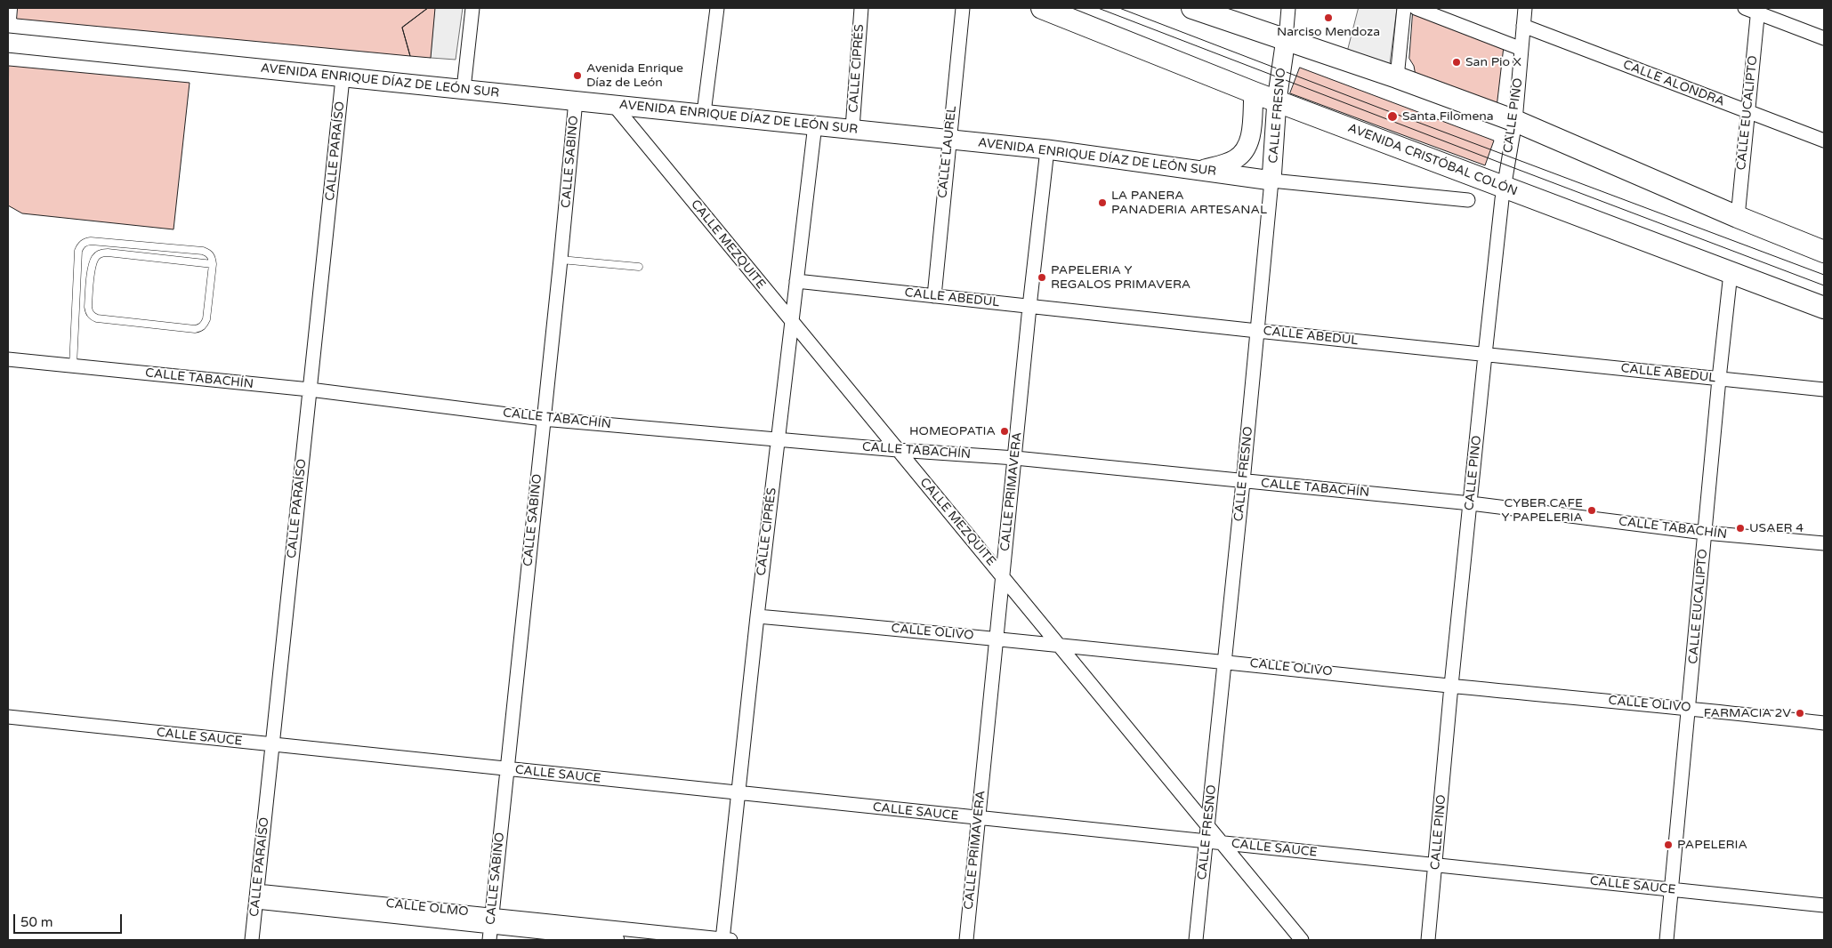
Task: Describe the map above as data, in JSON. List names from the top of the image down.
{
  "streets": {
    "main road": ["AVENIDA ENRIQUE DÍAZ DE LEÓN SUR", "CALLE FRESNO", "AVENIDA CRISTÓBAL COLÓN"],
    "street": [
      "CALLE CIPRÉS",
      "CALLE ALONDRA",
      "CALLE EUCALIPTO",
      "CALLE PINO",
      "CALLE PARAÍSO",
      "CALLE LAUREL",
      "CALLE SABINO",
      "CALLE MEZQUITE",
      "CALLE ABEDUL",
      "CALLE TABACHÍN",
      "CALLE PRIMAVERA",
      "CALLE OLIVO",
      "CALLE SAUCE",
      "CALLE OLMO"
    ]
  },
  "crossings": [
    ["CALLE CIPRÉS", "AVENIDA ENRIQUE DÍAZ DE LEÓN SUR"],
    ["CALLE CIPRÉS", "CALLE MEZQUITE"],
    ["CALLE CIPRÉS", "CALLE ABEDUL"],
    ["CALLE CIPRÉS", "CALLE TABACHÍN"],
    ["CALLE CIPRÉS", "CALLE OLIVO"],
    ["CALLE CIPRÉS", "CALLE SAUCE"],
    ["CALLE CIPRÉS", "CALLE OLMO"],
    ["AVENIDA ENRIQUE DÍAZ DE LEÓN SUR", "CALLE FRESNO"],
    ["AVENIDA ENRIQUE DÍAZ DE LEÓN SUR", "CALLE PARAÍSO"],
    ["AVENIDA ENRIQUE DÍAZ DE LEÓN SUR", "CALLE LAUREL"],
    ["AVENIDA ENRIQUE DÍAZ DE LEÓN SUR", "CALLE SABINO"],
    ["AVENIDA ENRIQUE DÍAZ DE LEÓN SUR", "CALLE MEZQUITE"],
    ["AVENIDA ENRIQUE DÍAZ DE LEÓN SUR", "CALLE PRIMAVERA"],
    ["CALLE ALONDRA", "CALLE EUCALIPTO"],
    ["CALLE ALONDRA", "CALLE PINO"],
    ["CALLE EUCALIPTO", "AVENIDA CRISTÓBAL COLÓN"],
    ["CALLE EUCALIPTO", "CALLE ABEDUL"],
    ["CALLE EUCALIPTO", "CALLE TABACHÍN"],
    ["CALLE EUCALIPTO", "CALLE OLIVO"],
    ["CALLE EUCALIPTO", "CALLE SAUCE"],
    ["CALLE FRESNO", "AVENIDA CRISTÓBAL COLÓN"],
    ["CALLE FRESNO", "CALLE MEZQUITE"],
    ["CALLE FRESNO", "CALLE ABEDUL"],
    ["CALLE FRESNO", "CALLE TABACHÍN"],
    ["CALLE FRESNO", "CALLE OLIVO"],
    ["CALLE FRESNO", "CALLE SAUCE"],
    ["CALLE PINO", "AVENIDA CRISTÓBAL COLÓN"],
    ["CALLE PINO", "CALLE ABEDUL"],
    ["CALLE PINO", "CALLE TABACHÍN"],
    ["CALLE PINO", "CALLE OLIVO"],
    ["CALLE PINO", "CALLE SAUCE"],
    ["CALLE PARAÍSO", "CALLE TABACHÍN"],
    ["CALLE PARAÍSO", "CALLE SAUCE"],
    ["CALLE PARAÍSO", "CALLE OLMO"],
    ["CALLE LAUREL", "CALLE ABEDUL"],
    ["CALLE SABINO", "CALLE TABACHÍN"],
    ["CALLE SABINO", "CALLE SAUCE"],
    ["CALLE SABINO", "CALLE OLMO"],
    ["CALLE MEZQUITE", "CALLE TABACHÍN"],
    ["CALLE MEZQUITE", "CALLE PRIMAVERA"],
    ["CALLE MEZQUITE", "CALLE OLIVO"],
    ["CALLE MEZQUITE", "CALLE SAUCE"],
    ["CALLE ABEDUL", "CALLE PRIMAVERA"],
    ["CALLE TABACHÍN", "CALLE PRIMAVERA"],
    ["CALLE PRIMAVERA", "CALLE OLIVO"],
    ["CALLE PRIMAVERA", "CALLE SAUCE"]
  ],
  "places": [
    "Narciso Mendoza",
    "San Pio X",
    "Avenida Enrique Díaz de León",
    "Santa Filomena",
    "LA PANERA PANADERIA ARTESANAL",
    "PAPELERIA Y REGALOS PRIMAVERA",
    "HOMEOPATIA",
    "CYBER CAFE Y PAPELERIA",
    "USAER 4",
    "FARMACIA 2V",
    "PAPELERIA"
  ],
  "scale_bar": "50 m"
}
